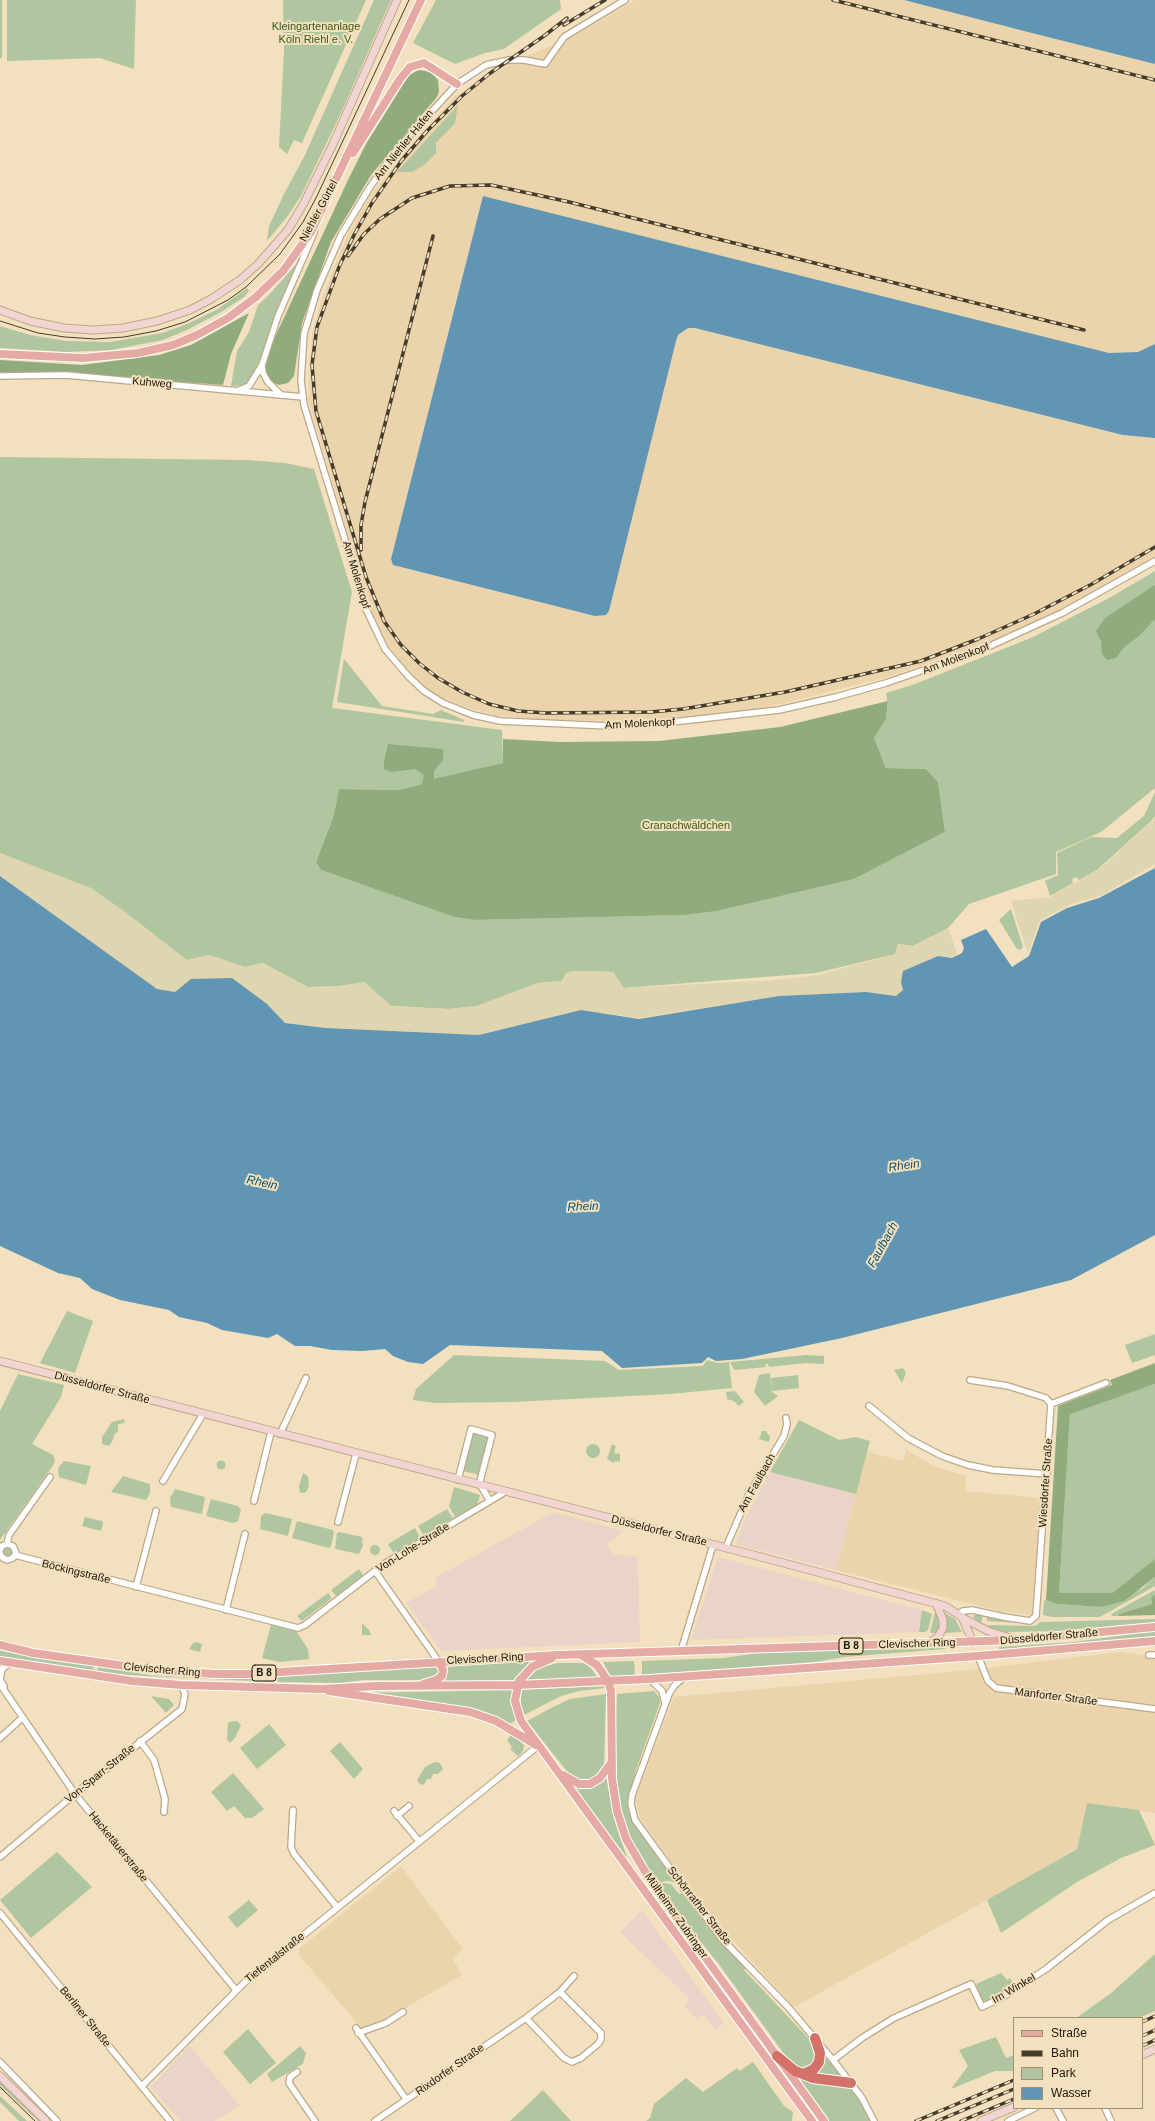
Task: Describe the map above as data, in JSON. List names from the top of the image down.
{
  "streets": {
    "main road": [
      "Niehler Gürtel",
      "Düsseldorfer Straße",
      "Clevischer Ring",
      "B 8",
      "Mülheimer Zubringer"
    ],
    "street": [
      "Am Niehler Hafen",
      "Kuhweg",
      "Am Molenkopf",
      "Am Faulbach",
      "Wiesdorfer Straße",
      "Von-Lohe-Straße",
      "Böckingstraße",
      "Manforter Straße",
      "Von-Sparr-Straße",
      "Hacketäuerstraße",
      "Schönrather Straße",
      "Tiefentalstraße",
      "Im Winkel",
      "Berliner Straße",
      "Rixdorfer Straße"
    ]
  },
  "crossings": [
    ["Am Niehler Hafen", "Kuhweg"],
    ["Am Niehler Hafen", "Am Molenkopf"],
    ["Kuhweg", "Am Molenkopf"],
    ["Düsseldorfer Straße", "Am Faulbach"],
    ["Düsseldorfer Straße", "Wiesdorfer Straße"],
    ["Düsseldorfer Straße", "Von-Lohe-Straße"],
    ["Düsseldorfer Straße", "Clevischer Ring"],
    ["Düsseldorfer Straße", "Manforter Straße"],
    ["Von-Lohe-Straße", "Böckingstraße"],
    ["Clevischer Ring", "B 8"],
    ["Clevischer Ring", "Manforter Straße"],
    ["Clevischer Ring", "Von-Sparr-Straße"],
    ["Clevischer Ring", "Hacketäuerstraße"],
    ["Clevischer Ring", "Schönrather Straße"],
    ["Clevischer Ring", "Mülheimer Zubringer"],
    ["Clevischer Ring", "Tiefentalstraße"],
    ["Von-Sparr-Straße", "Hacketäuerstraße"],
    ["Hacketäuerstraße", "Tiefentalstraße"],
    ["Schönrather Straße", "Im Winkel"],
    ["Mülheimer Zubringer", "Tiefentalstraße"],
    ["Tiefentalstraße", "Berliner Straße"]
  ],
  "water": ["Rhein", "Faulbach"],
  "parks": ["Kleingartenanlage Köln Riehl e. V.", "Cranachwäldchen"],
  "legend": [
    "Straße",
    "Bahn",
    "Park",
    "Wasser"
  ]
}
